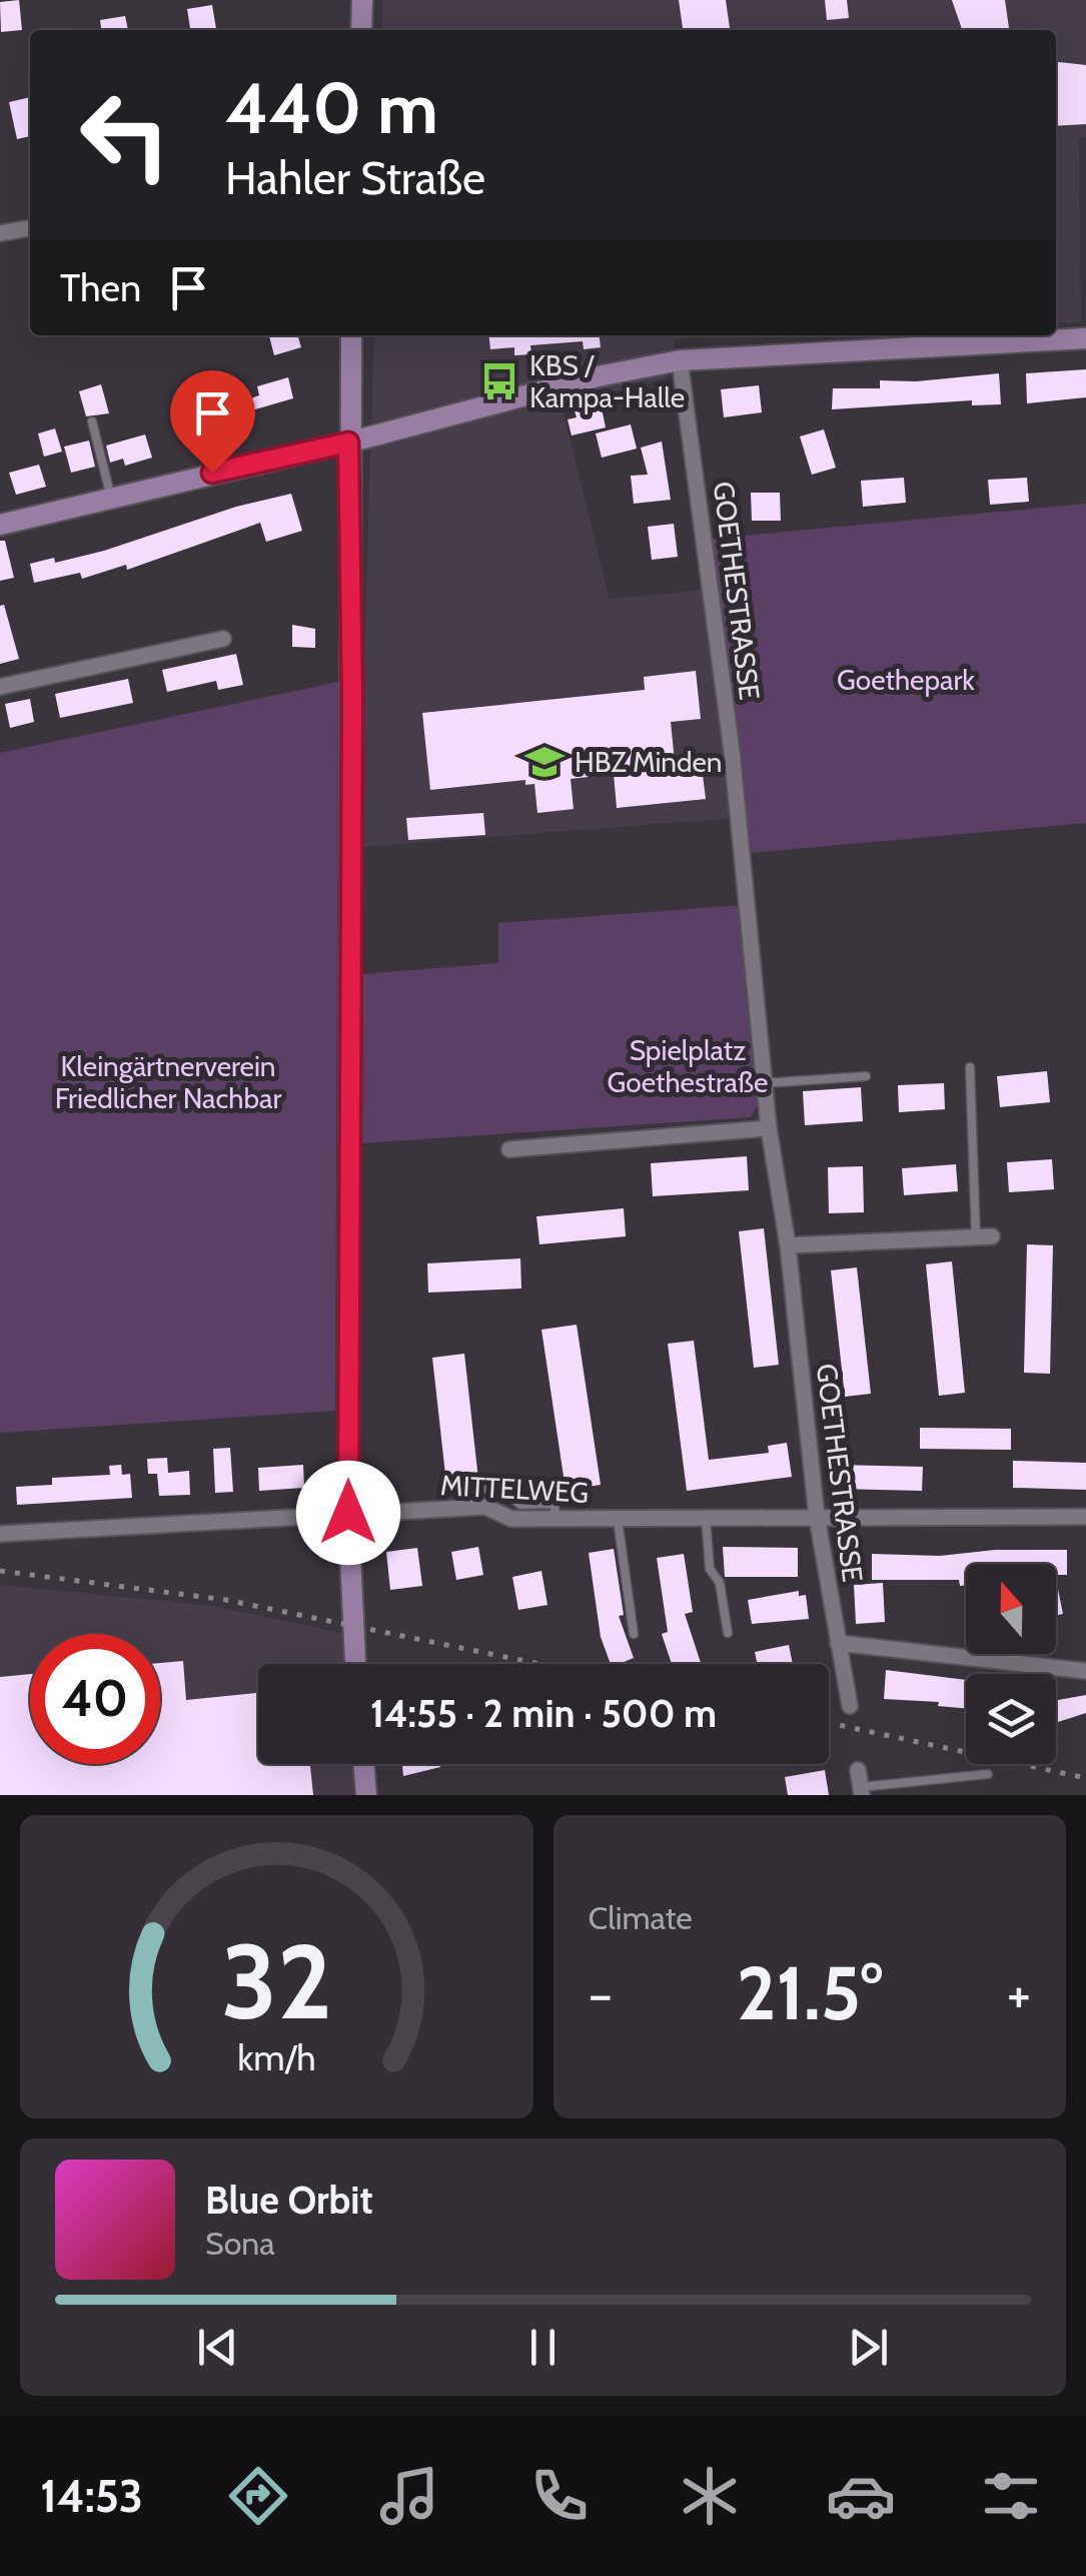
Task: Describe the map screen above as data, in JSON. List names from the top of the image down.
{
  "streets": {
    "street": ["GOETHESTRASSE", "MITTELWEG"]
  },
  "crossings": [
    ["GOETHESTRASSE", "MITTELWEG"]
  ],
  "parks": ["Goethepark", "Spielplatz Goethestraße", "Kleingärtnerverein Friedlicher Nachbar"],
  "places": {
    "bus stop": ["KBS / Kampa-Halle"],
    "school or university": ["HBZ Minden"]
  },
  "north": "top",
  "page": {
    "turn": ["440 m", "Hahler Straße"],
    "then": "Then",
    "limit": "40",
    "trip": "14:55 · 2 min · 500 m",
    "tile": "Climate",
    "heat": ["−", "21.5°", "+"],
    "song": ["Blue Orbit", "Sona"],
    "tabs": "14:53",
    "gauge": ["32", "km/h"]
  }
}
